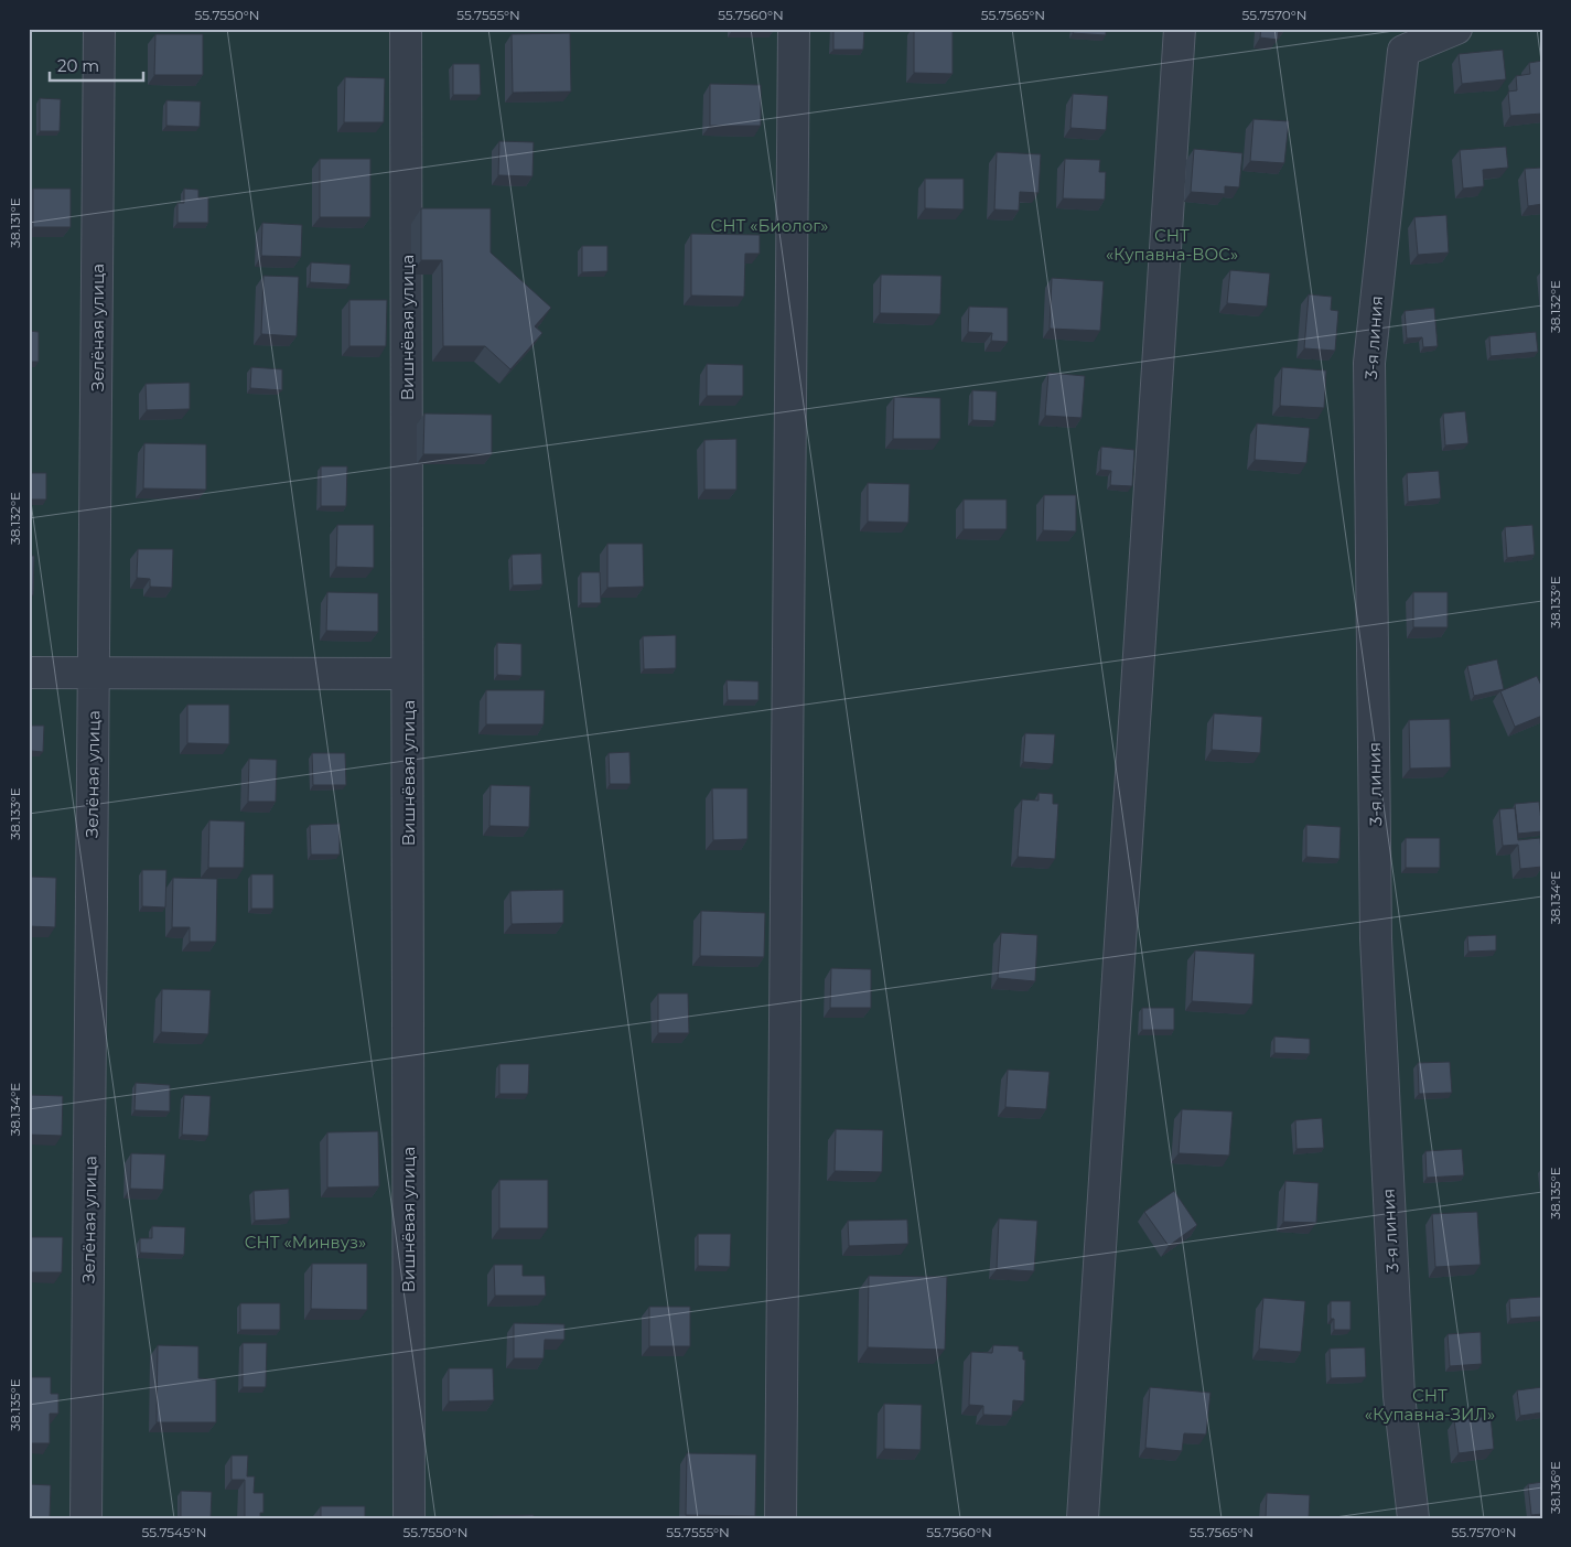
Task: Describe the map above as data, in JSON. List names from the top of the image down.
{
  "streets": {
    "street": ["Зелёная улица", "Вишнёвая улица", "3-я линия"]
  },
  "parks": [
    "СНТ «Биолог»",
    "СНТ «Купавна-ВОС»",
    "СНТ «Минвуз»",
    "СНТ «Купавна-ЗИЛ»"
  ],
  "scale_bar": "20 m",
  "coordinates": [
    "55.7550°N",
    "55.7555°N",
    "55.7560°N",
    "55.7565°N",
    "55.7570°N",
    "38.131°E",
    "38.132°E",
    "38.133°E",
    "38.134°E",
    "38.135°E",
    "38.136°E",
    "55.7545°N"
  ]
}
